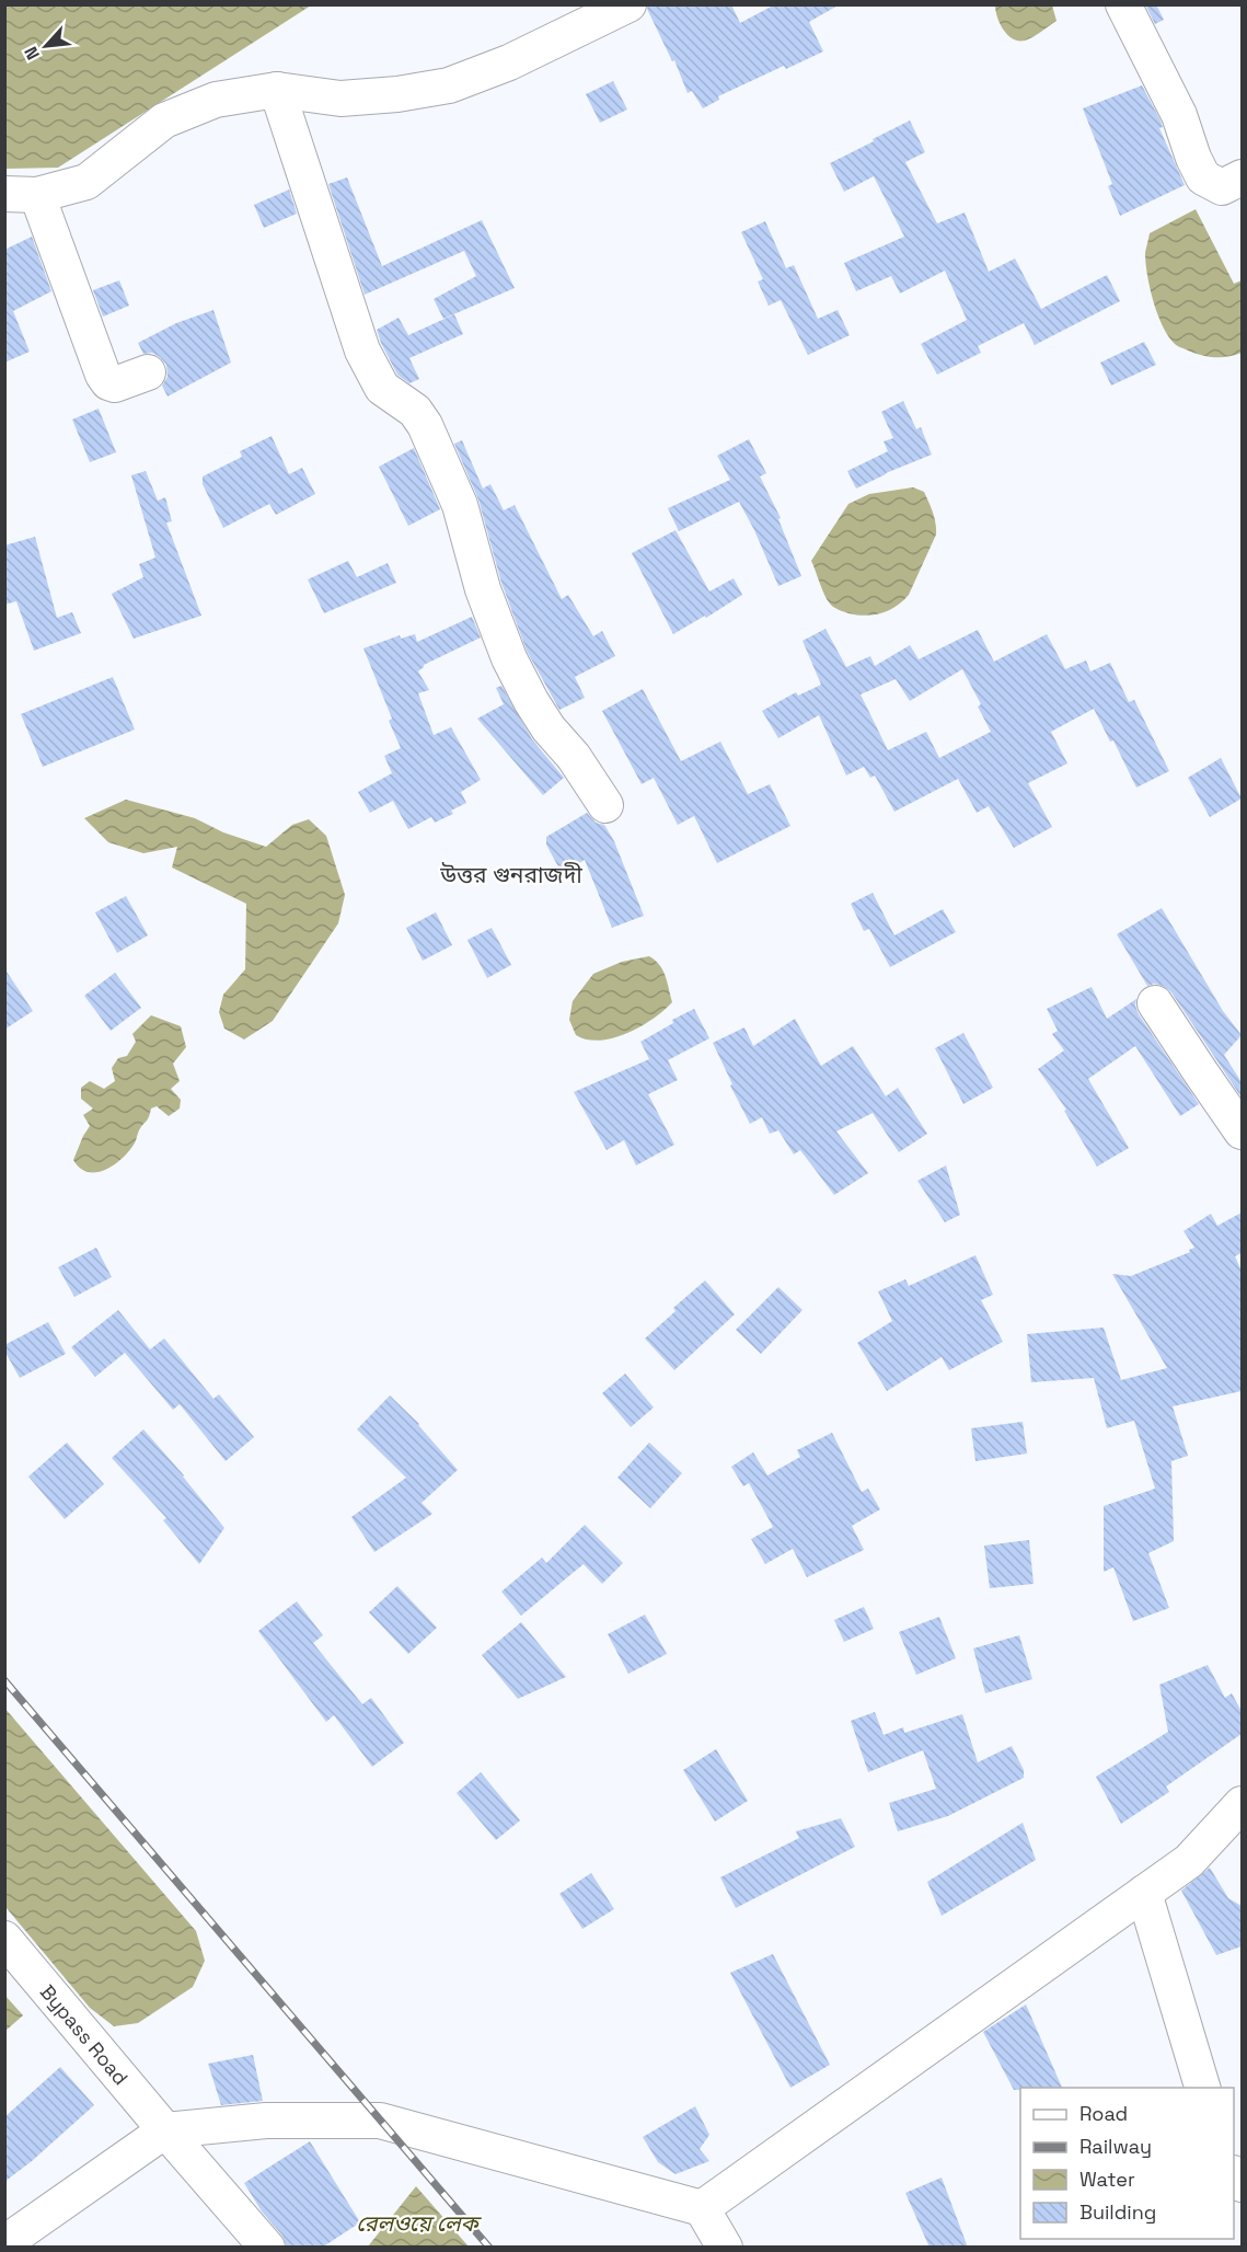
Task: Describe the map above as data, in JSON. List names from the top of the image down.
{
  "streets": {
    "street": ["Bypass Road"]
  },
  "districts": ["উত্তর গুনরাজদী"],
  "water": ["রেলওয়ে লেক"],
  "legend": [
    "Road",
    "Railway",
    "Water",
    "Building"
  ],
  "north": "bottom left"
}
